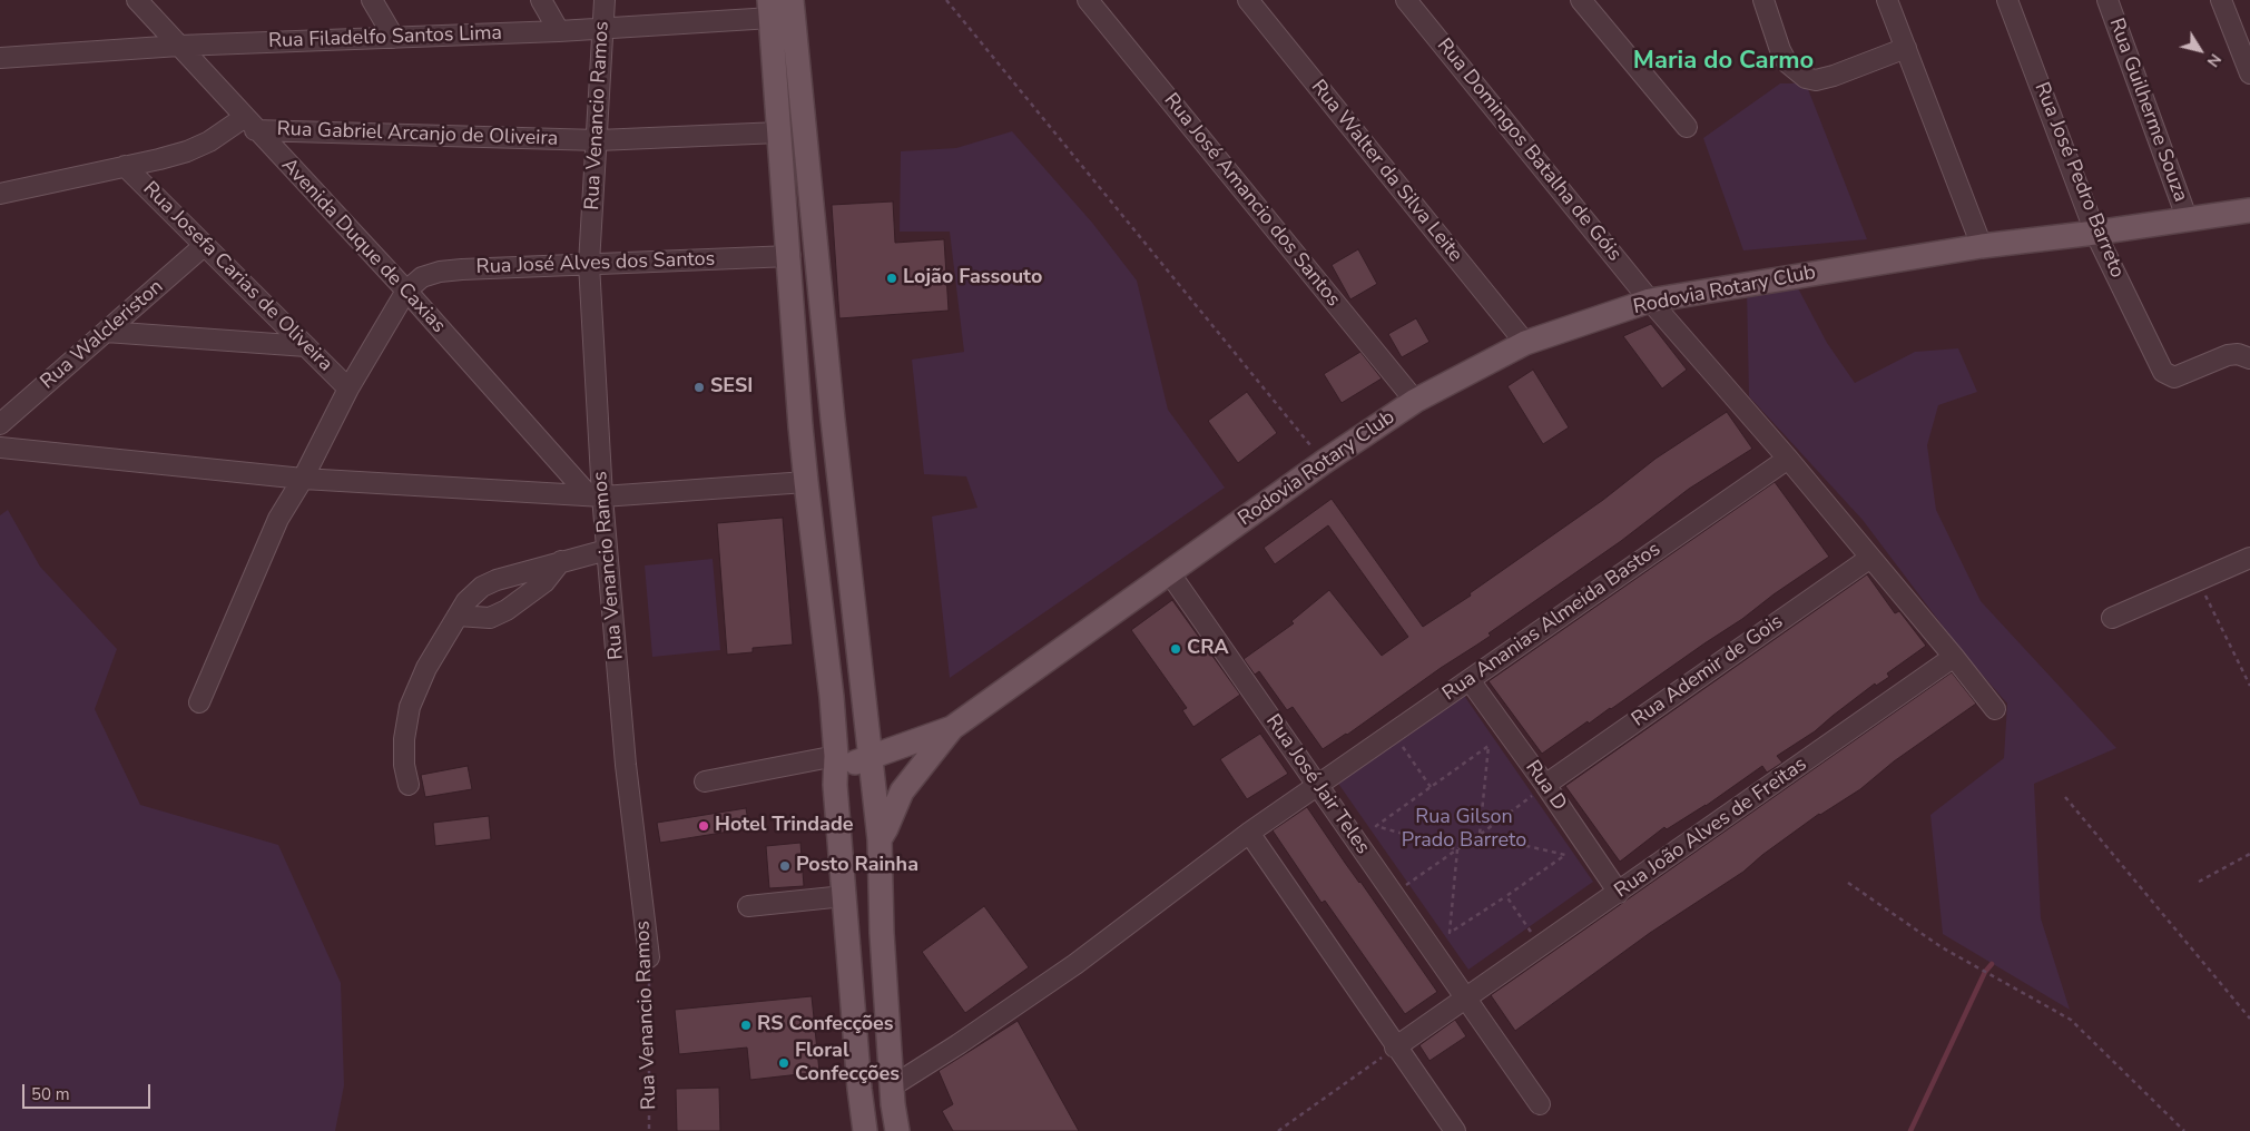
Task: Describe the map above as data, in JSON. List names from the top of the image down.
{
  "streets": {
    "main road": ["Rodovia Rotary Club"],
    "street": [
      "Rua Filadelfo Santos Lima",
      "Rua Guilherme Souza",
      "Rua Venancio Ramos",
      "Rua Gabriel Arcanjo de Oliveira",
      "Rua Domingos Batalha de Góis",
      "Rua Walter da Silva Leite",
      "Rua José Pedro Barreto",
      "Rua José Amancio dos Santos",
      "Avenida Duque de Caxias",
      "Rua José Alves dos Santos",
      "Rua Josefa Carias de Oliveira",
      "Rua Walcleriston",
      "Rua Ananias Almeida Bastos",
      "Rua Ademir de Gois",
      "Rua José Jair Teles",
      "Rua D",
      "Rua João Alves de Freitas"
    ]
  },
  "crossings": [
    ["Rua Filadelfo Santos Lima", "Rua Venancio Ramos"],
    ["Rua Filadelfo Santos Lima", "Avenida Duque de Caxias"],
    ["Rua Guilherme Souza", "Rodovia Rotary Club"],
    ["Rua Venancio Ramos", "Rua Gabriel Arcanjo de Oliveira"],
    ["Rua Venancio Ramos", "Avenida Duque de Caxias"],
    ["Rua Venancio Ramos", "Rua José Alves dos Santos"],
    ["Rua Gabriel Arcanjo de Oliveira", "Avenida Duque de Caxias"],
    ["Rua Domingos Batalha de Góis", "Rodovia Rotary Club"],
    ["Rua Walter da Silva Leite", "Rodovia Rotary Club"],
    ["Rua José Pedro Barreto", "Rodovia Rotary Club"],
    ["Rua José Amancio dos Santos", "Rodovia Rotary Club"],
    ["Avenida Duque de Caxias", "Rua José Alves dos Santos"],
    ["Rua Josefa Carias de Oliveira", "Rua Walcleriston"],
    ["Rodovia Rotary Club", "Rua José Jair Teles"],
    ["Rua Ananias Almeida Bastos", "Rua José Jair Teles"],
    ["Rua Ananias Almeida Bastos", "Rua D"],
    ["Rua Ademir de Gois", "Rua D"],
    ["Rua José Jair Teles", "Rua João Alves de Freitas"],
    ["Rua D", "Rua João Alves de Freitas"]
  ],
  "districts": ["Maria do Carmo"],
  "parks": ["Rua Gilson Prado Barreto"],
  "places": [
    "Lojão Fassouto",
    "SESI",
    "CRA",
    "Hotel Trindade",
    "Posto Rainha",
    "RS Confecções",
    "Floral Confecções"
  ],
  "scale_bar": "50 m",
  "north": "bottom right"
}
